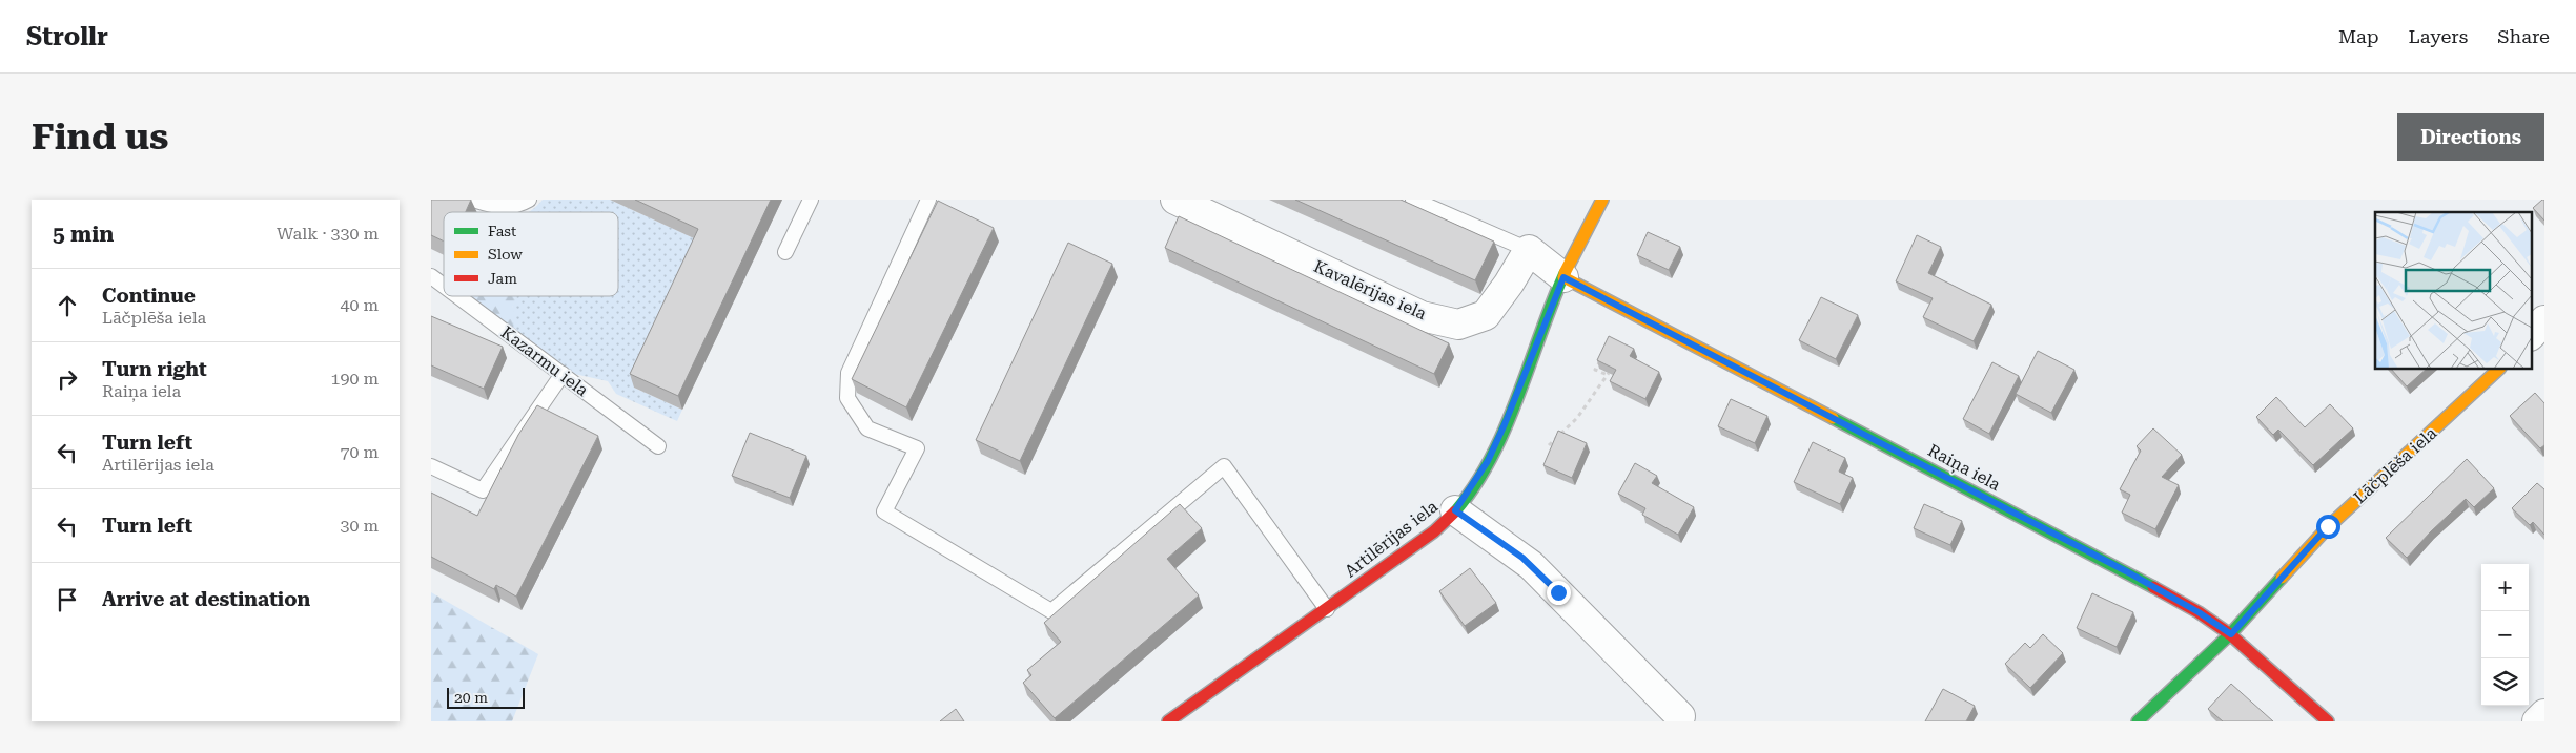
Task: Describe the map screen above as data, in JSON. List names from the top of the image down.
{
  "streets": {
    "street": [
      "Kavalērijas iela",
      "Lāčplēša iela",
      "Raiņa iela",
      "Artilērijas iela"
    ],
    "lane": ["Kazarmu iela"]
  },
  "crossings": [
    ["Lāčplēša iela", "Raiņa iela"],
    ["Raiņa iela", "Artilērijas iela"]
  ],
  "legend": ["Fast", "Slow", "Jam"],
  "scale_bar": "20 m",
  "page": {
    "header": "Strollr",
    "nav": ["Map", "Layers", "Share"],
    "buttons": "Directions",
    "title": "Find us",
    "heading": ["5 min", "Walk · 330 m"],
    "list": [
      ["Continue", "Lāčplēša iela", "40 m"],
      ["Turn right", "Raiņa iela", "190 m"],
      ["Turn left", "Artilērijas iela", "70 m"],
      ["Turn left", "30 m"],
      "Arrive at destination"
    ],
    "map_buttons": ["+", "−"],
    "scale": "20 m"
  }
}
